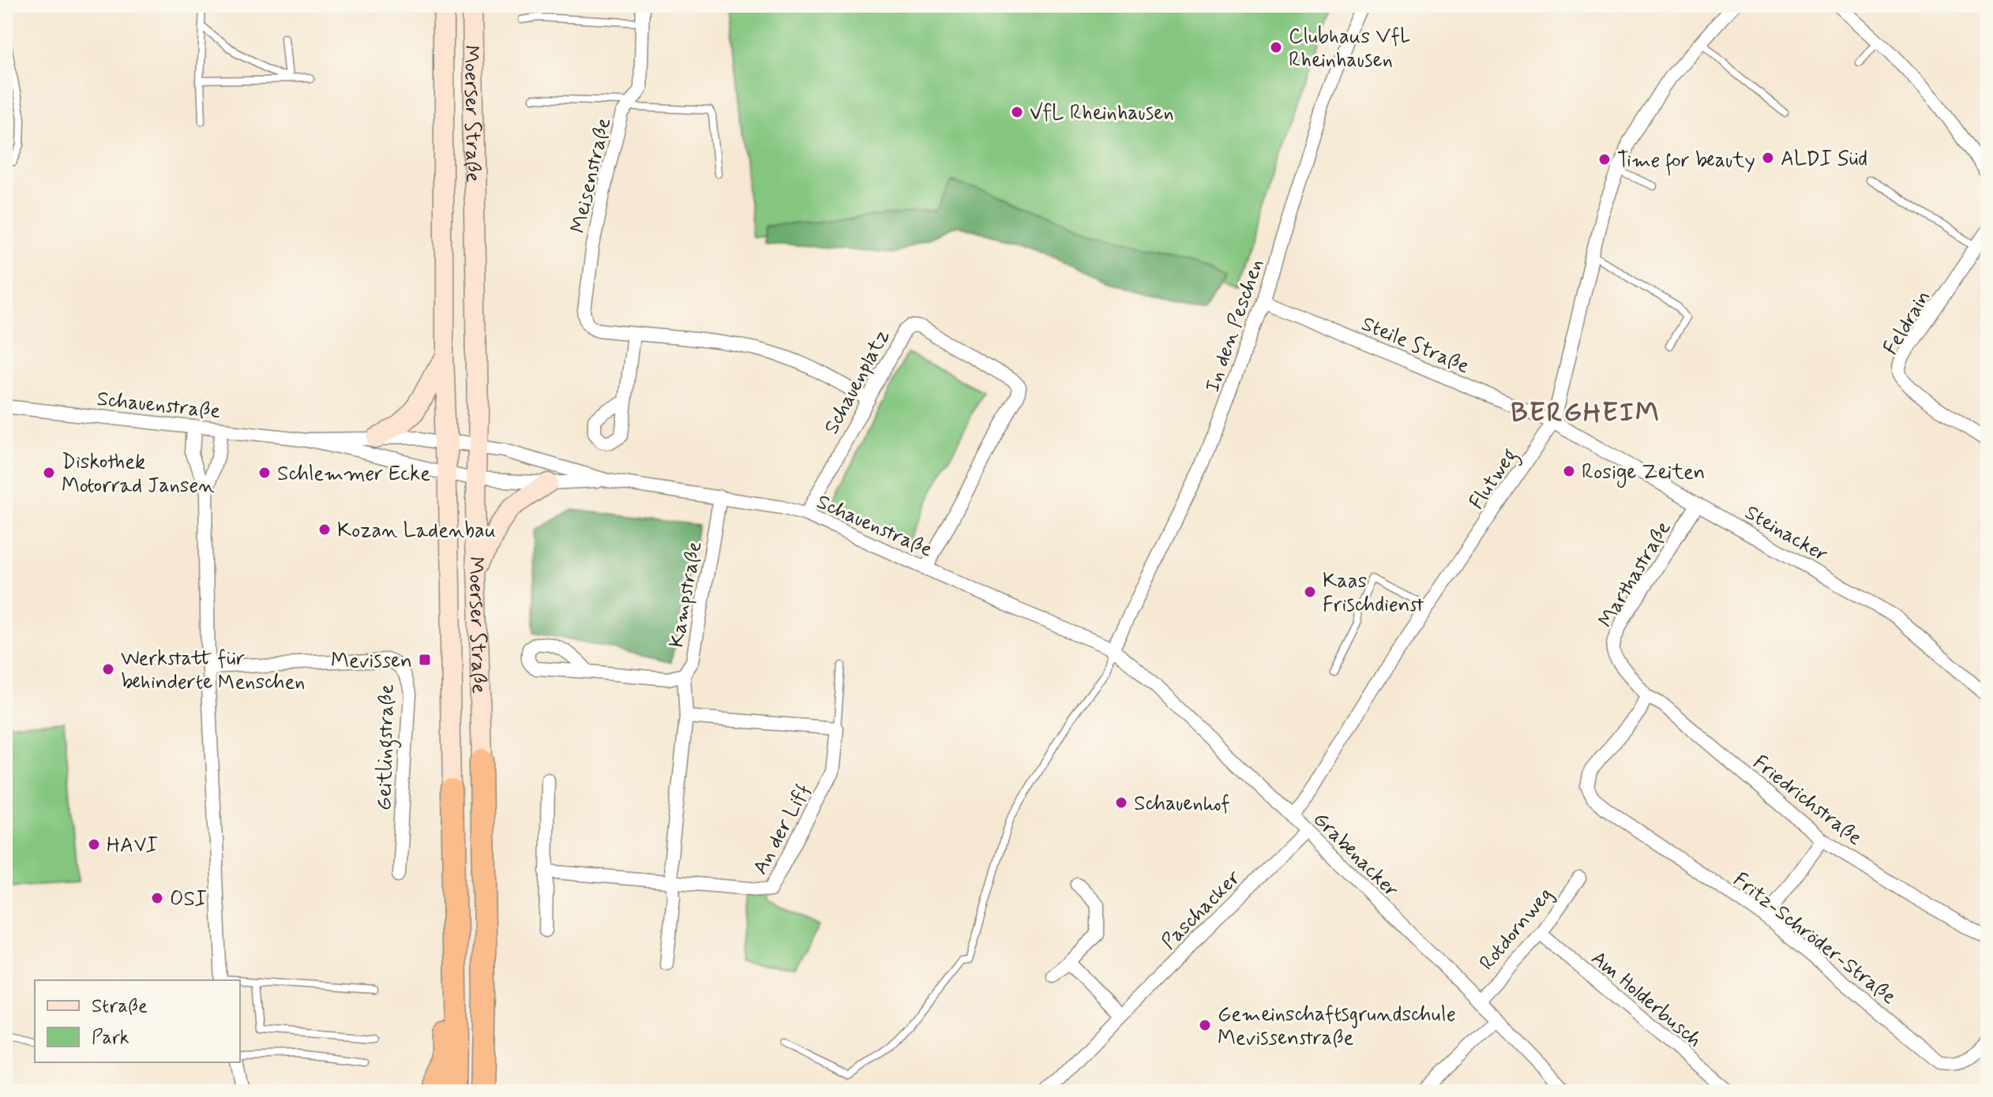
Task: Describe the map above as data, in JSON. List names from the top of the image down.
{
  "streets": {
    "highway": ["Moerser Straße"],
    "street": [
      "Meisenstraße",
      "Feldrain",
      "In den Peschen",
      "Steile Straße",
      "Schauenplatz",
      "Schauenstraße",
      "Flutweg",
      "Steinacker",
      "Marthastraße",
      "Kampstraße",
      "Geitlingstraße",
      "Friedrichstraße",
      "An der Liff",
      "Grabenacker",
      "Paschacker",
      "Rotdornweg",
      "Fritz-Schröder-Straße",
      "Am Holderbusch"
    ]
  },
  "crossings": [
    ["Moerser Straße", "Schauenstraße"],
    ["In den Peschen", "Steile Straße"],
    ["In den Peschen", "Schauenstraße"],
    ["In den Peschen", "Grabenacker"],
    ["Steile Straße", "Flutweg"],
    ["Steile Straße", "Steinacker"],
    ["Schauenplatz", "Schauenstraße"],
    ["Schauenstraße", "Kampstraße"],
    ["Schauenstraße", "Grabenacker"],
    ["Flutweg", "Steinacker"],
    ["Flutweg", "Grabenacker"],
    ["Steinacker", "Marthastraße"],
    ["Marthastraße", "Friedrichstraße"],
    ["Marthastraße", "Fritz-Schröder-Straße"],
    ["Friedrichstraße", "Fritz-Schröder-Straße"],
    ["Grabenacker", "Paschacker"],
    ["Grabenacker", "Rotdornweg"],
    ["Rotdornweg", "Am Holderbusch"]
  ],
  "districts": ["BERGHEIM"],
  "places": {
    "other": [
      "Clubhaus VfL Rheinhausen",
      "VfL Rheinhausen",
      "ALDI Süd",
      "Time for beauty",
      "Rosige Zeiten",
      "Diskothek Motorrad Jansen",
      "Schlemmer Ecke",
      "Kozan Ladenbau",
      "Kaas Frischdienst",
      "Werkstatt für behinderte Menschen",
      "Schauenhof",
      "HAVI",
      "OSI",
      "Gemeinschaftsgrundschule Mevissenstraße"
    ],
    "transit": ["Mevissen"]
  },
  "legend": ["Straße", "Park"]
}
